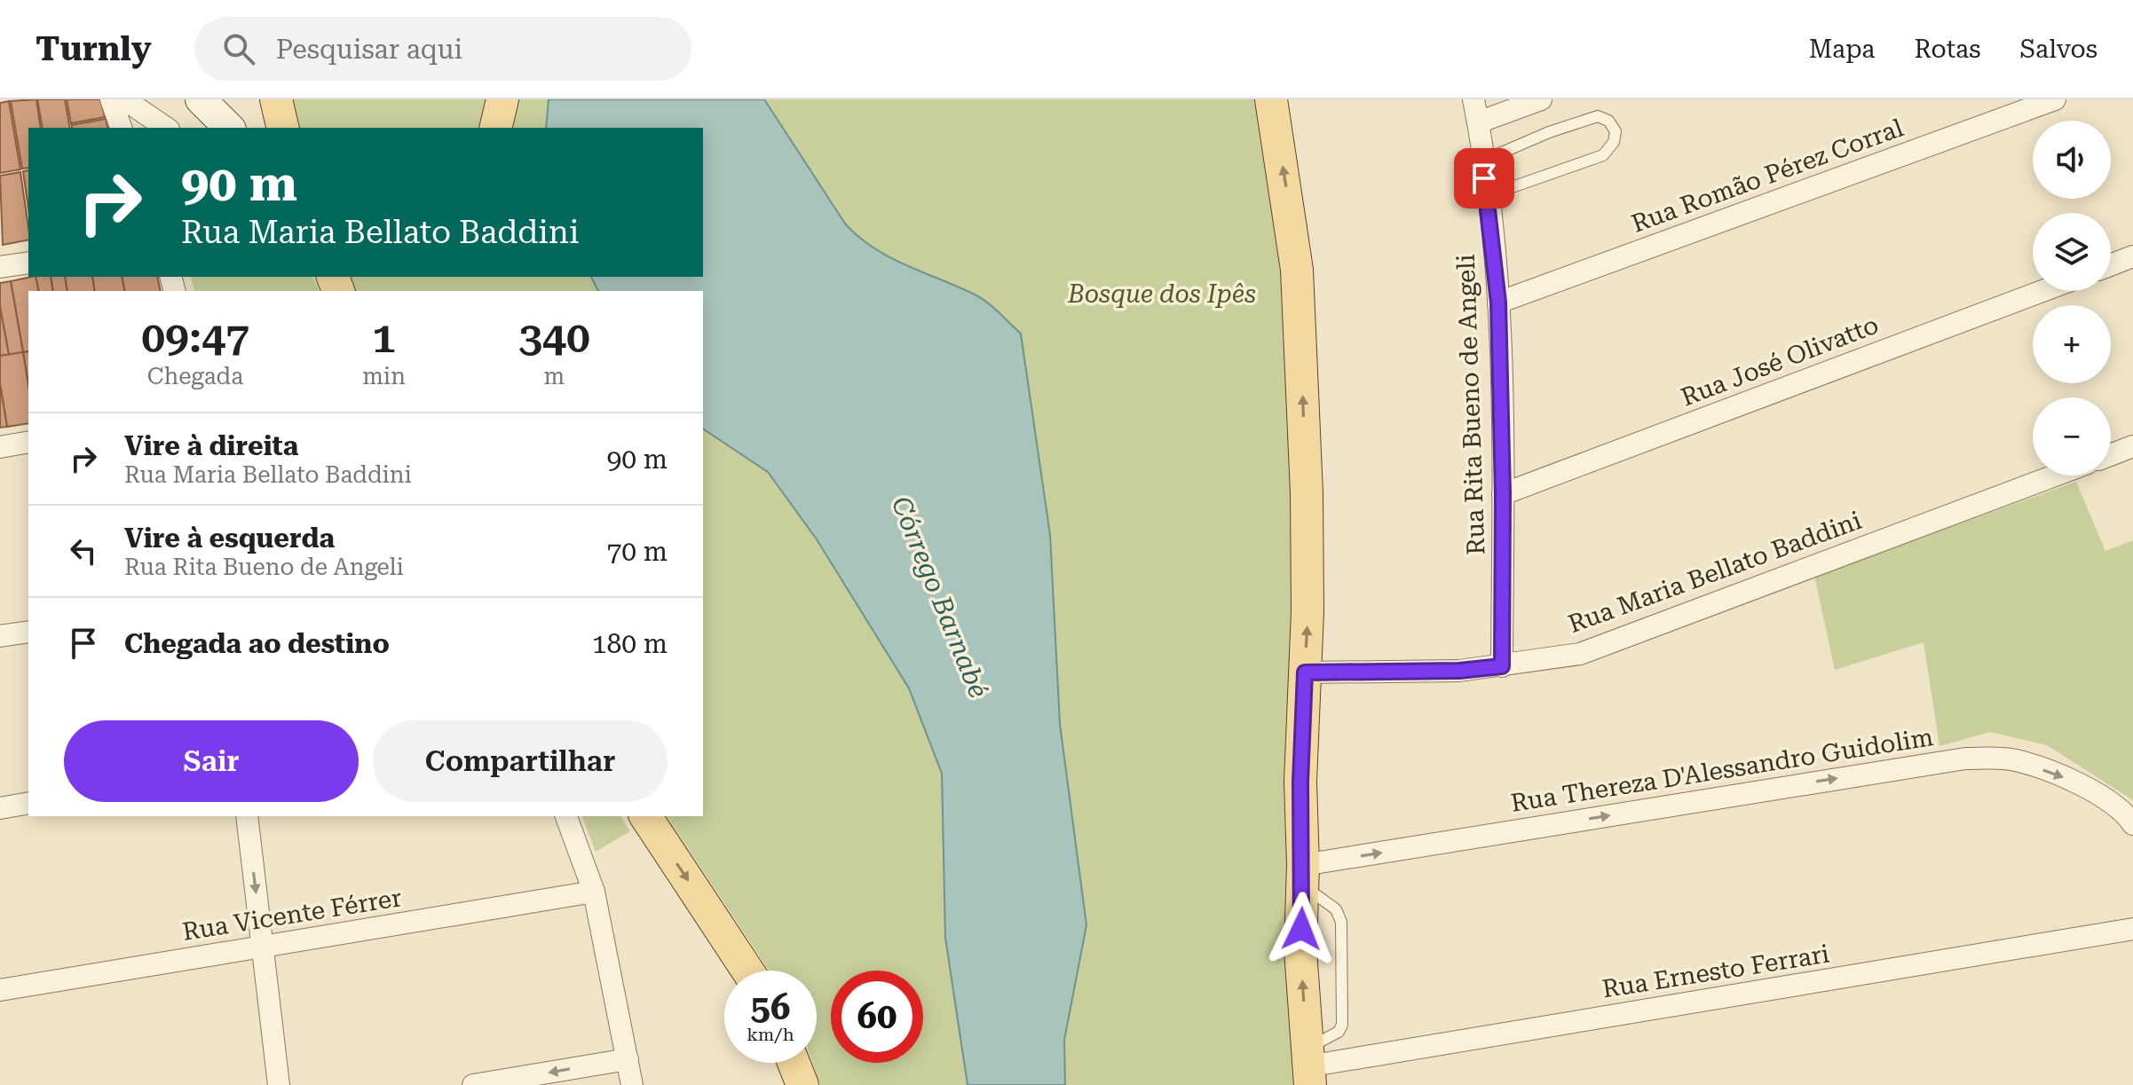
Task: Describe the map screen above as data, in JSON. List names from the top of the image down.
{
  "streets": {
    "street": [
      "Rua Romão Pérez Corral",
      "Rua José Olivatto",
      "Rua Rita Bueno de Angeli",
      "Rua Maria Bellato Baddini",
      "Rua Thereza D'Alessandro Guidolim",
      "Rua Vicente Férrer",
      "Rua Ernesto Ferrari"
    ]
  },
  "crossings": [
    ["Rua Romão Pérez Corral", "Rua Rita Bueno de Angeli"],
    ["Rua José Olivatto", "Rua Rita Bueno de Angeli"],
    ["Rua Rita Bueno de Angeli", "Rua Maria Bellato Baddini"]
  ],
  "one_way": ["Rua Thereza D'Alessandro Guidolim"],
  "water": ["Córrego Barnabé"],
  "parks": ["Bosque dos Ipês"],
  "page": {
    "header": "Turnly",
    "search": "Pesquisar aqui",
    "nav": ["Mapa", "Rotas", "Salvos"],
    "map_buttons": ["+", "−"],
    "turn": ["90 m", "Rua Maria Bellato Baddini"],
    "eta": [
      "09:47",
      "Chegada",
      "1",
      "min",
      "340",
      "m"
    ],
    "list": [
      {
        "name": "Vire à direita",
        "note": "Rua Maria Bellato Baddini",
        "value": "90 m"
      },
      {
        "name": "Vire à esquerda",
        "note": "Rua Rita Bueno de Angeli",
        "value": "70 m"
      },
      {
        "name": "Chegada ao destino",
        "value": "180 m"
      }
    ],
    "buttons": ["Sair", "Compartilhar"],
    "speed": "56 km/h",
    "limit": "60"
  }
}
